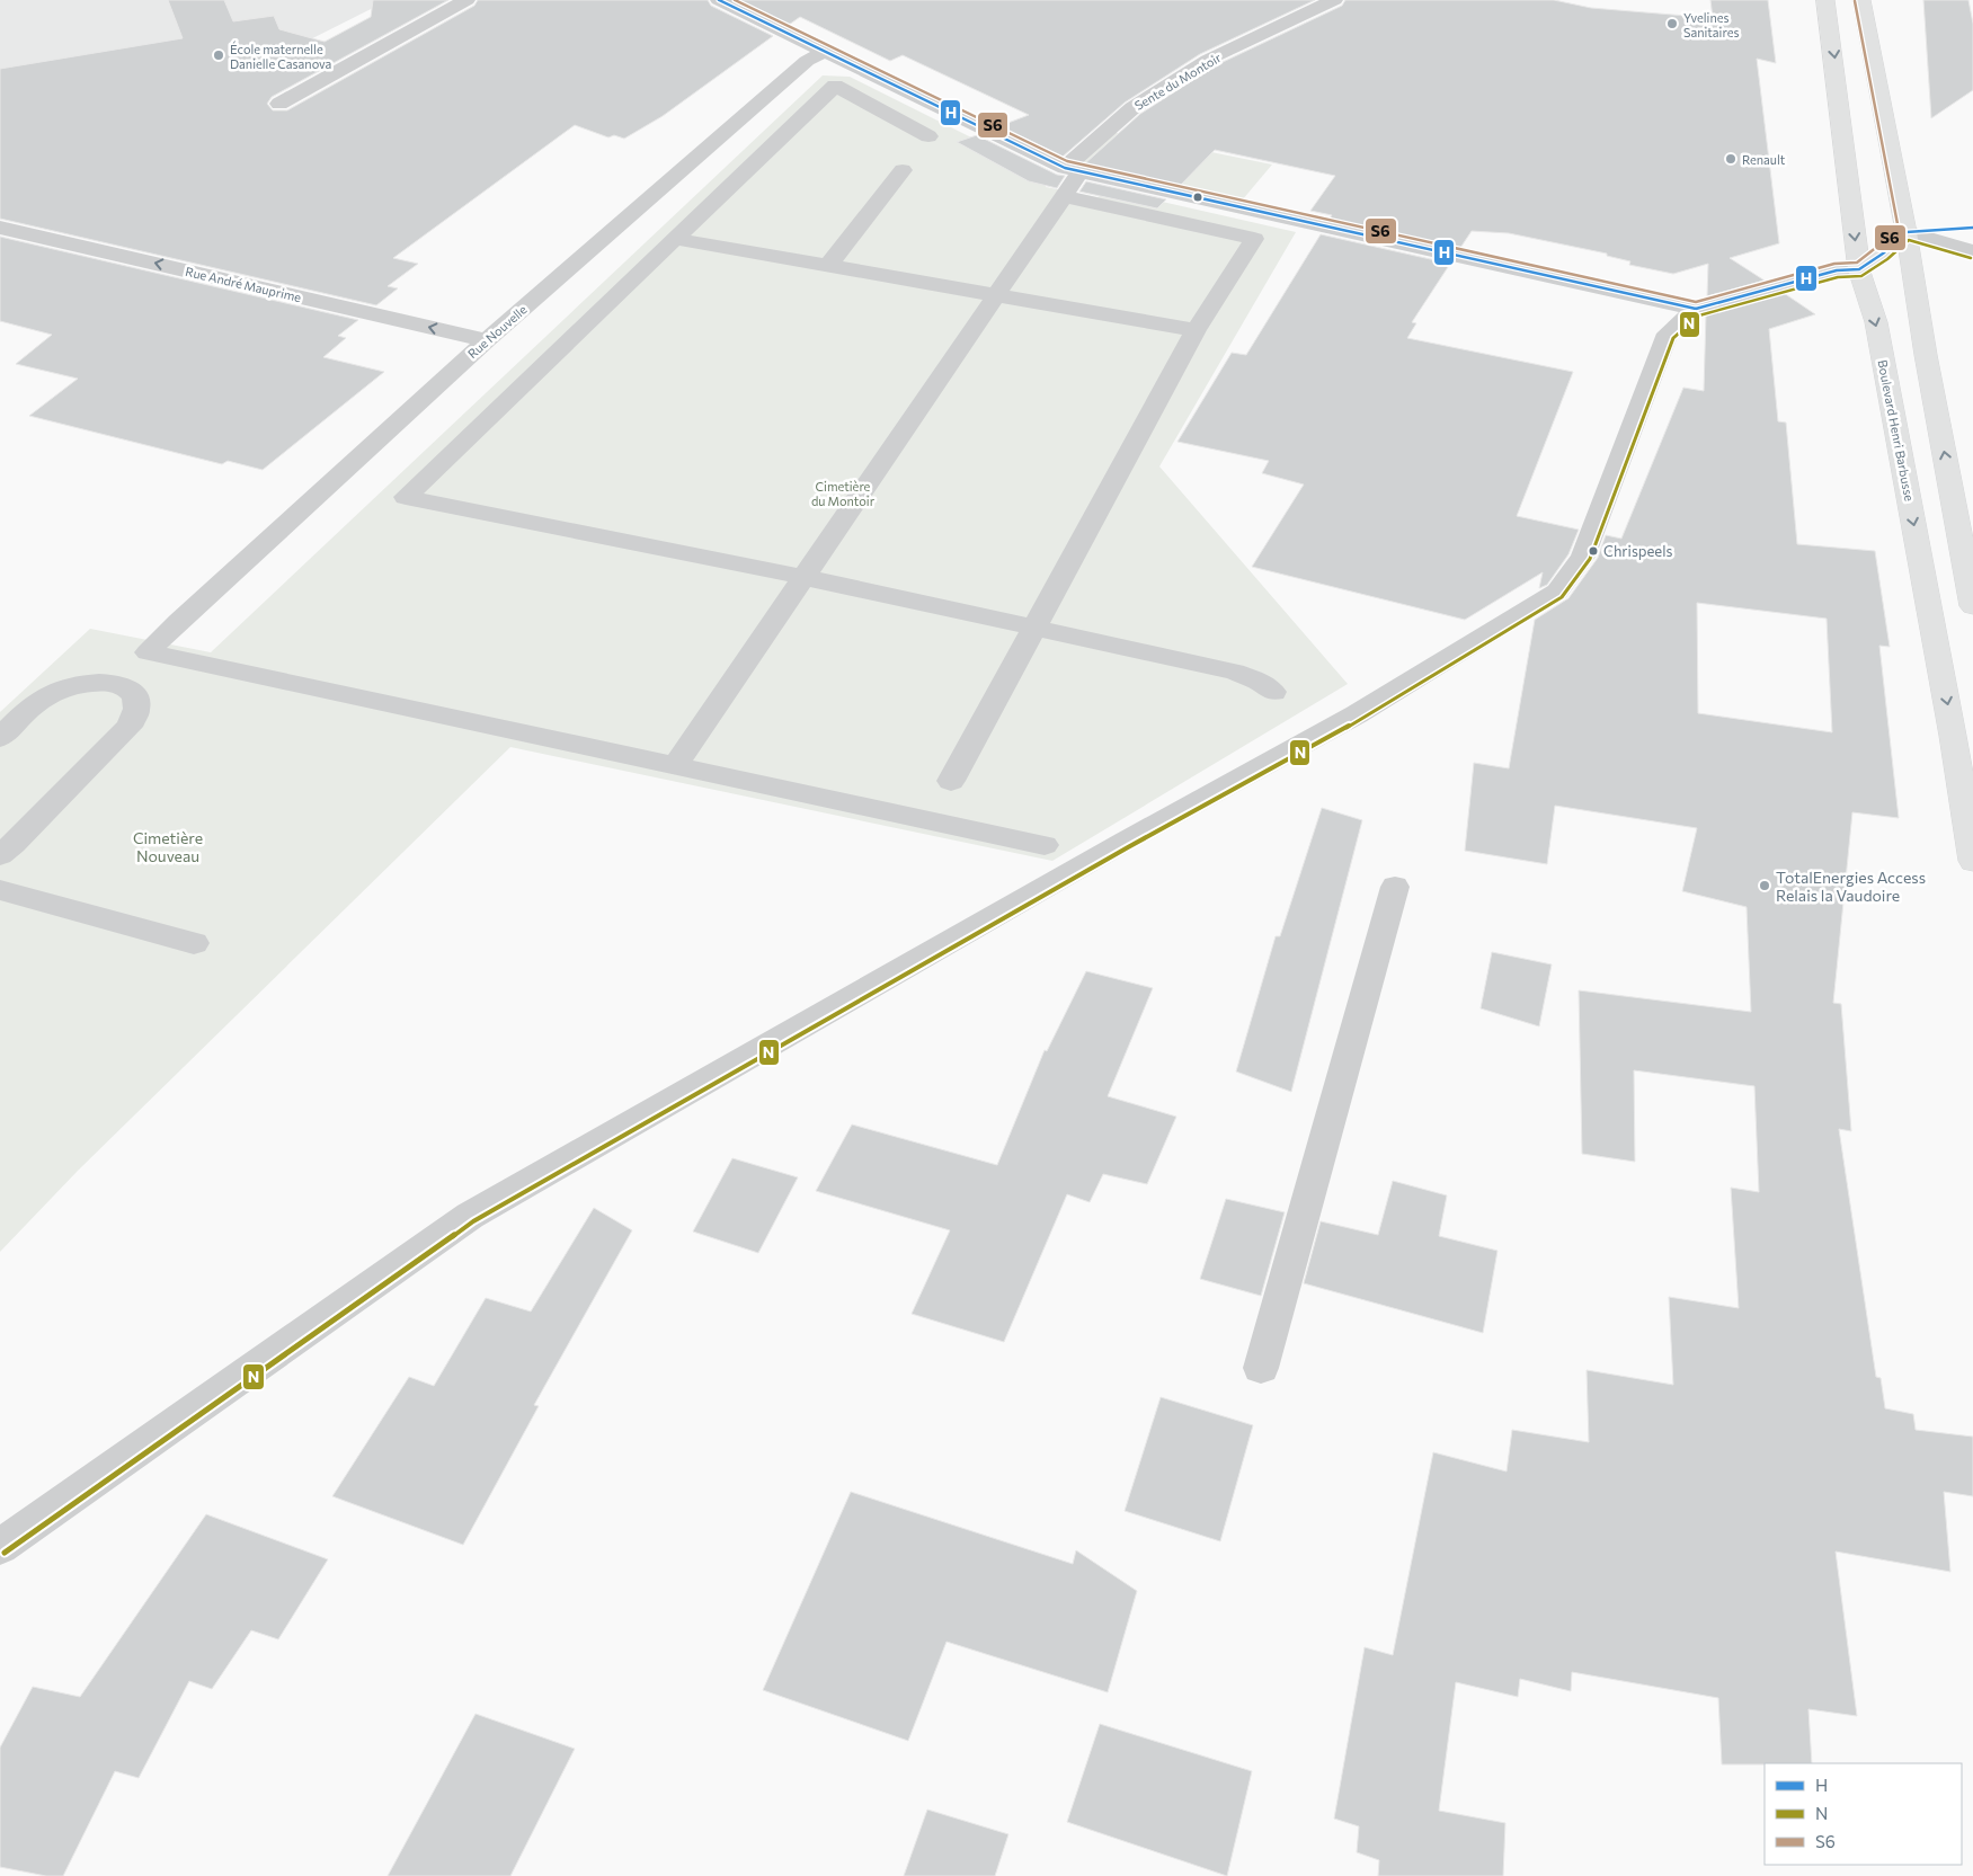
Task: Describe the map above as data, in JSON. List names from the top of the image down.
{
  "streets": {
    "main road": ["Boulevard Henri Barbusse"],
    "street": ["Sente du Montoir", "Rue André Mauprime", "Rue Nouvelle"]
  },
  "crossings": [
    ["Rue André Mauprime", "Rue Nouvelle"]
  ],
  "one_way": ["Rue André Mauprime"],
  "parks": ["Cimetière du Montoir", "Cimetière Nouveau"],
  "places": [
    "Yvelines Sanitaires",
    "École maternelle Danielle Casanova",
    "Renault",
    "Chrispeels",
    "TotalEnergies Access Relais la Vaudoire"
  ],
  "lines": ["transit line H", "transit line S6", "transit line N"],
  "legend": ["H", "N", "S6"]
}
